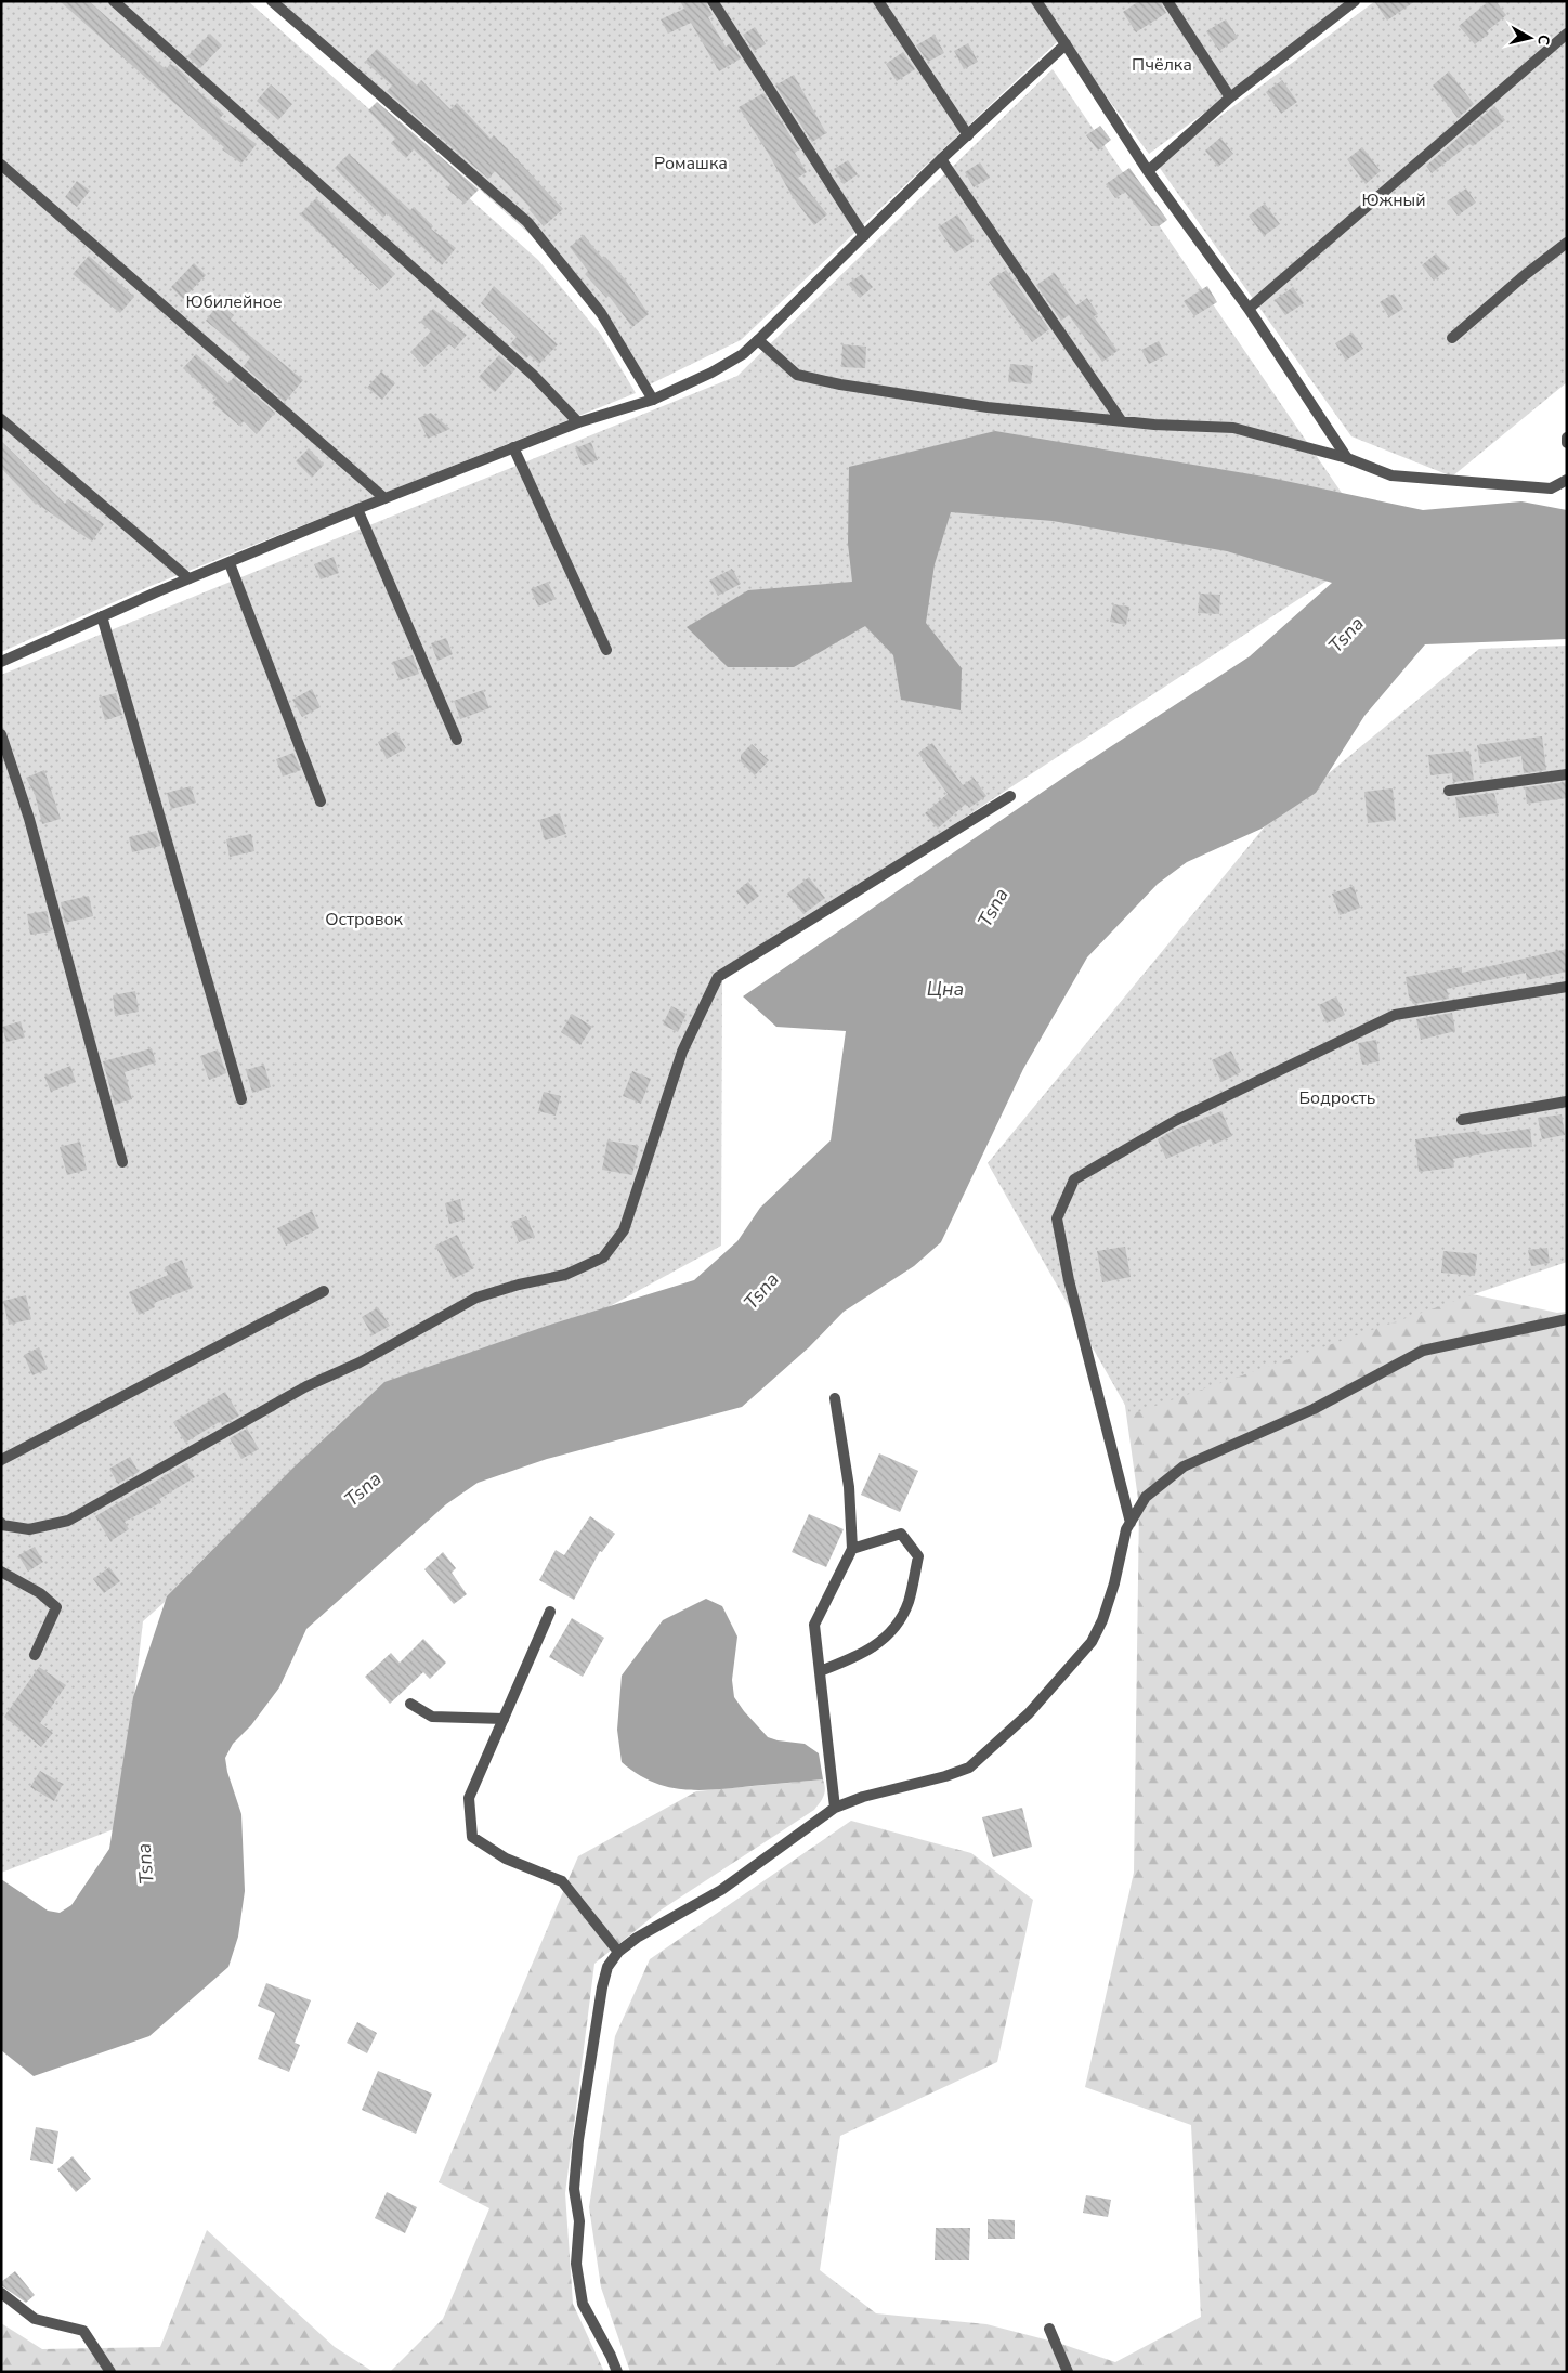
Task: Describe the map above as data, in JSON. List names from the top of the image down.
{
  "water": ["Tsna", "Цна"],
  "parks": [
    "Пчёлка",
    "Ромашка",
    "Южный",
    "Юбилейное",
    "Островок",
    "Бодрость"
  ],
  "north": "right"
}
